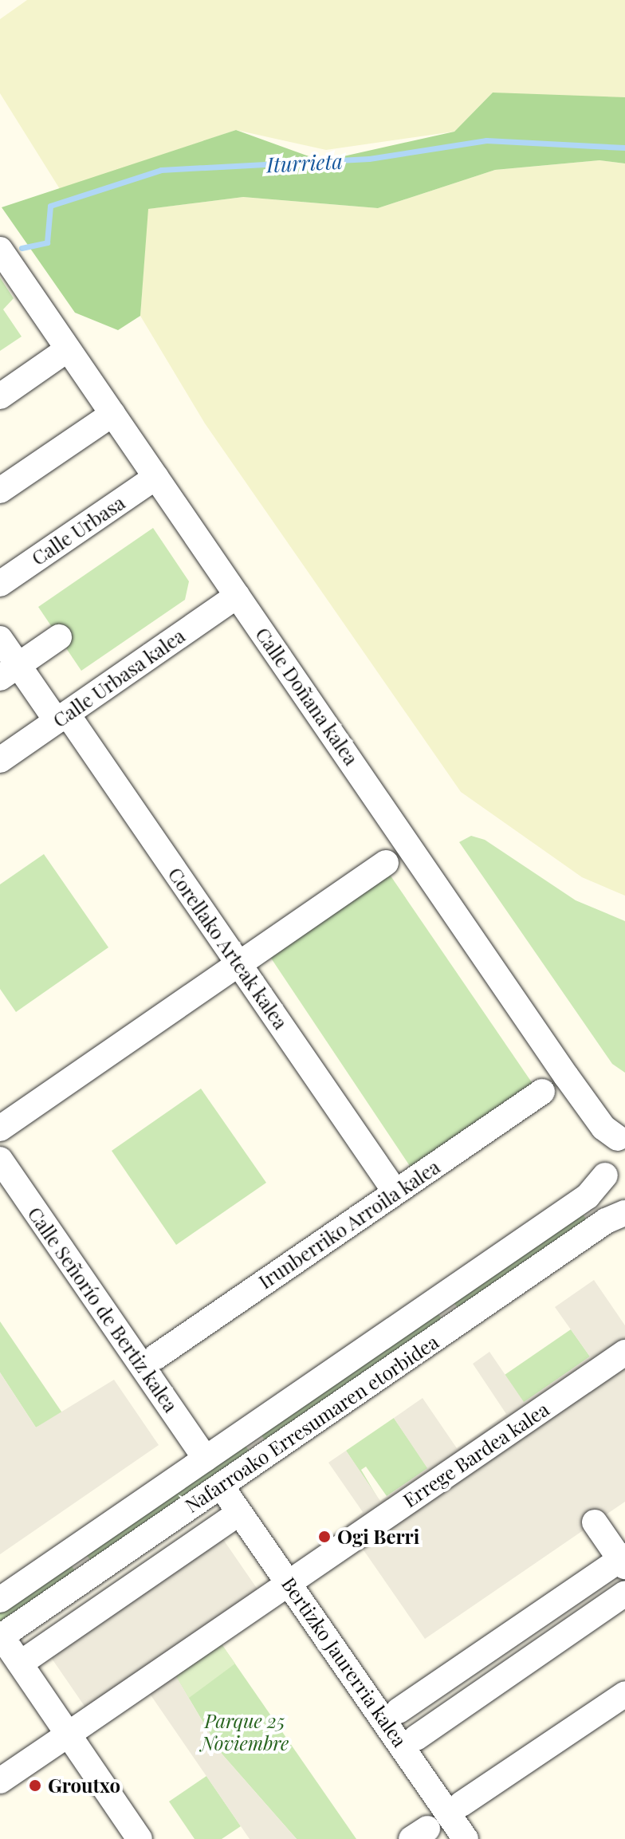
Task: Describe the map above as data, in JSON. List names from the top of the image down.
{
  "streets": {
    "street": [
      "Calle Urbasa",
      "Calle Urbasa kalea",
      "Calle Doñana kalea",
      "Corellako Arteak kalea",
      "Irunberriko Arroila kalea",
      "Calle Señorío de Bertiz kalea",
      "Nafarroako Erresumaren etorbidea",
      "Errege Bardea kalea",
      "Bertizko Jaurerria kalea"
    ]
  },
  "crossings": [
    ["Calle Urbasa", "Calle Doñana kalea"],
    ["Calle Urbasa kalea", "Calle Doñana kalea"],
    ["Calle Urbasa kalea", "Corellako Arteak kalea"],
    ["Calle Señorío de Bertiz kalea", "Nafarroako Erresumaren etorbidea"],
    ["Nafarroako Erresumaren etorbidea", "Bertizko Jaurerria kalea"]
  ],
  "water": ["Iturrieta"],
  "parks": ["Parque 25 Noviembre"],
  "places": ["Ogi Berri", "Groutxo"]
}
